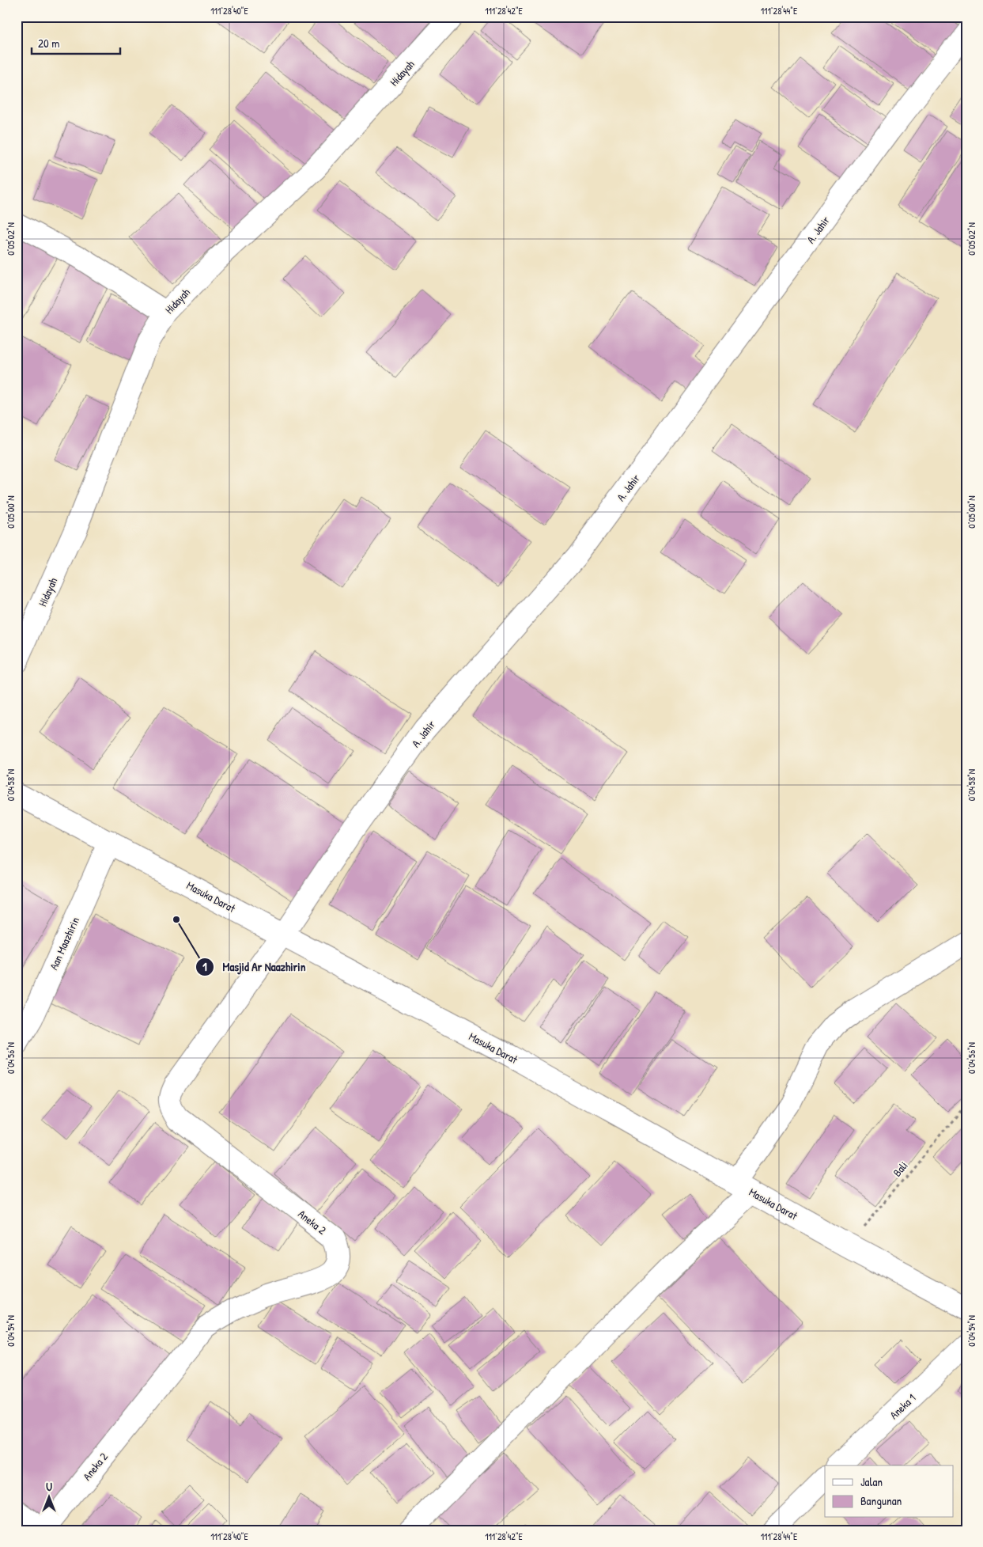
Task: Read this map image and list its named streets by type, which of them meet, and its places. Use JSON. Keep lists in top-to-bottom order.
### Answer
{
  "streets": {
    "street": [
      "Hidayah",
      "A. Jahir",
      "Masuka Darat",
      "Aan Maazhirin",
      "Aneka 2",
      "Aneka 1"
    ],
    "path": ["Bali"]
  },
  "crossings": [
    ["A. Jahir", "Masuka Darat"],
    ["A. Jahir", "Aneka 2"],
    ["Masuka Darat", "Aan Maazhirin"],
    ["Masuka Darat", "Bali"],
    ["Masuka Darat", "Aneka 2"]
  ],
  "places": ["Masjid Ar Naazhirin"],
  "legend": ["Jalan", "Bangunan"],
  "scale_bar": "20 m",
  "north": "top",
  "coordinates": [
    "111°28'40\"E",
    "111°28'42\"E",
    "111°28'44\"E",
    "0°05'02\"N",
    "0°05'00\"N",
    "0°04'58\"N",
    "0°04'56\"N",
    "0°04'54\"N"
  ]
}
